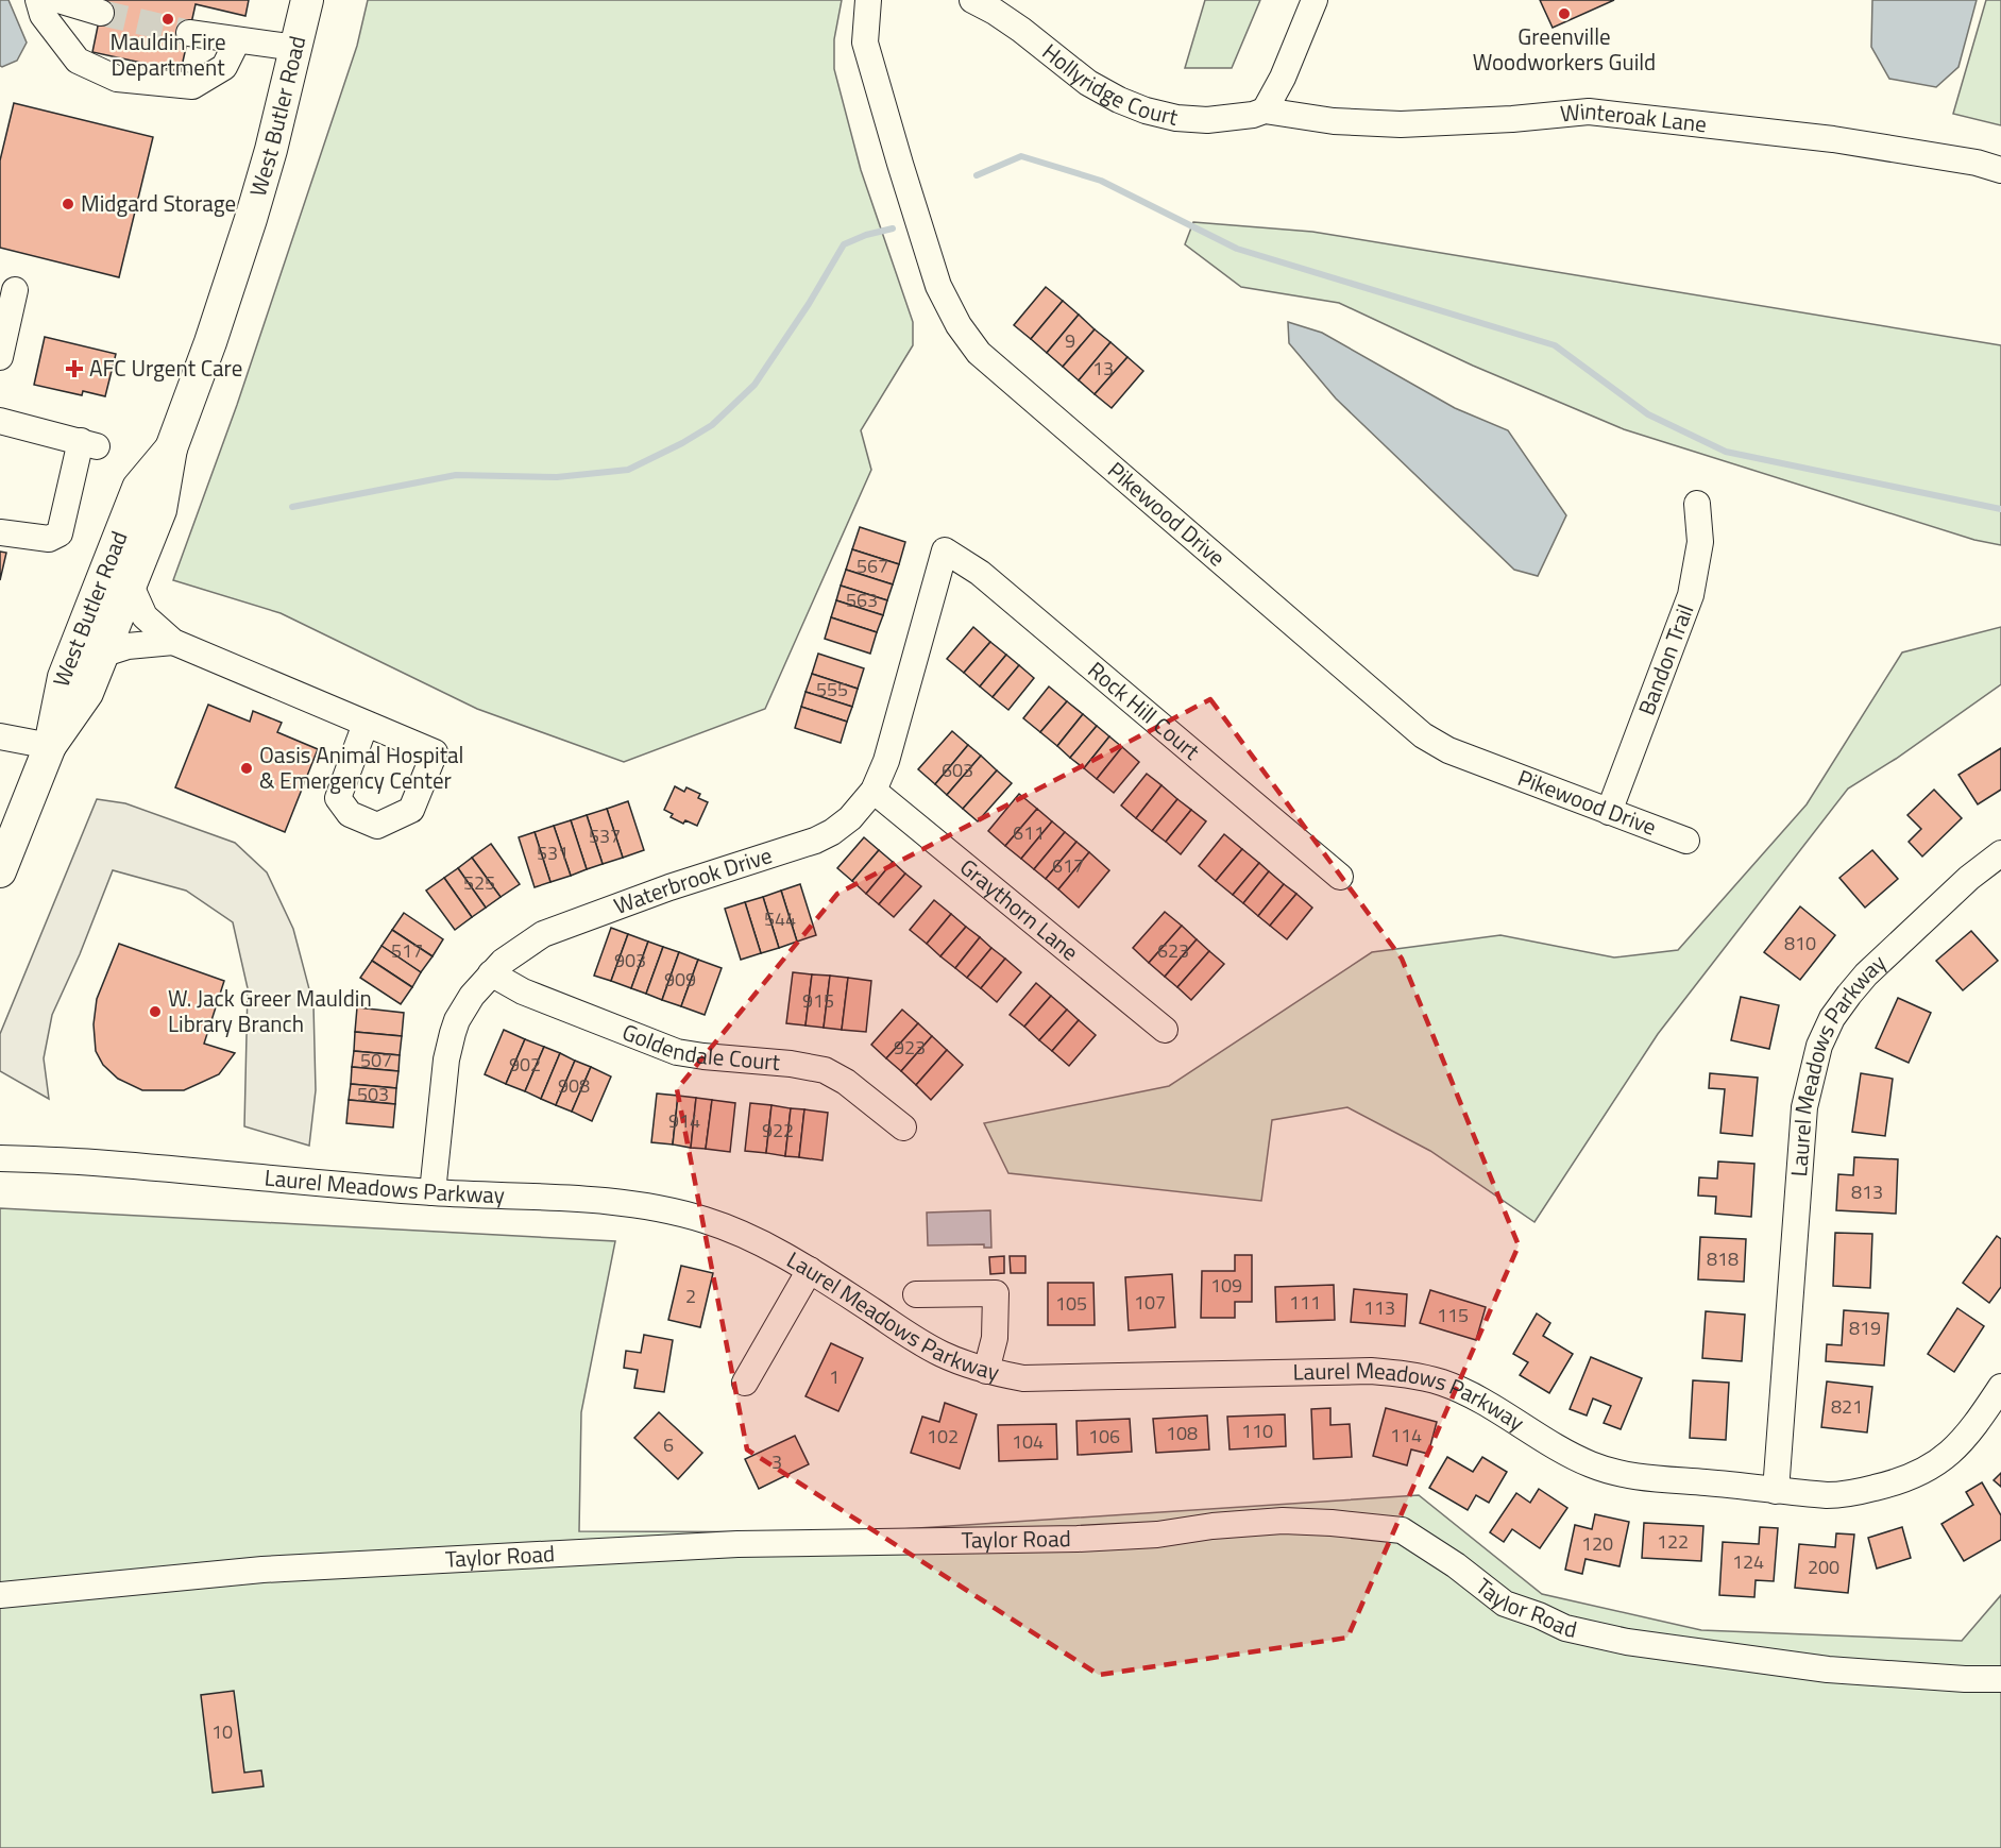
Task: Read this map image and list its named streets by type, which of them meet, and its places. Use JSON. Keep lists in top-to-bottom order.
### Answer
{
  "streets": {
    "main road": ["West Butler Road"],
    "street": [
      "Hollyridge Court",
      "Winteroak Lane",
      "Pikewood Drive",
      "Bandon Trail",
      "Rock Hill Court",
      "Waterbrook Drive",
      "Graythorn Lane",
      "Goldendale Court",
      "Laurel Meadows Parkway",
      "Taylor Road"
    ]
  },
  "crossings": [
    ["Hollyridge Court", "Winteroak Lane"],
    ["Pikewood Drive", "Bandon Trail"],
    ["Rock Hill Court", "Waterbrook Drive"],
    ["Waterbrook Drive", "Graythorn Lane"],
    ["Waterbrook Drive", "Goldendale Court"],
    ["Waterbrook Drive", "Laurel Meadows Parkway"]
  ],
  "places": {
    "other": [
      "Greenville Woodworkers Guild",
      "Mauldin Fire Department",
      "Midgard Storage",
      "Oasis Animal Hospital & Emergency Center",
      "W. Jack Greer Mauldin Library Branch"
    ],
    "health": ["AFC Urgent Care"]
  },
  "house_numbers": [
    "9",
    "13",
    "567",
    "563",
    "555",
    "603",
    "611",
    "537",
    "531",
    "617",
    "525",
    "544",
    "810",
    "517",
    "623",
    "903",
    "909",
    "915",
    "923",
    "507",
    "902",
    "908",
    "503",
    "914",
    "922",
    "813",
    "818",
    "109",
    "2",
    "107",
    "111",
    "105",
    "113",
    "115",
    "819",
    "1",
    "821",
    "110",
    "108",
    "114",
    "102",
    "106",
    "104",
    "6",
    "3",
    "122",
    "120",
    "124",
    "200",
    "10"
  ]
}
